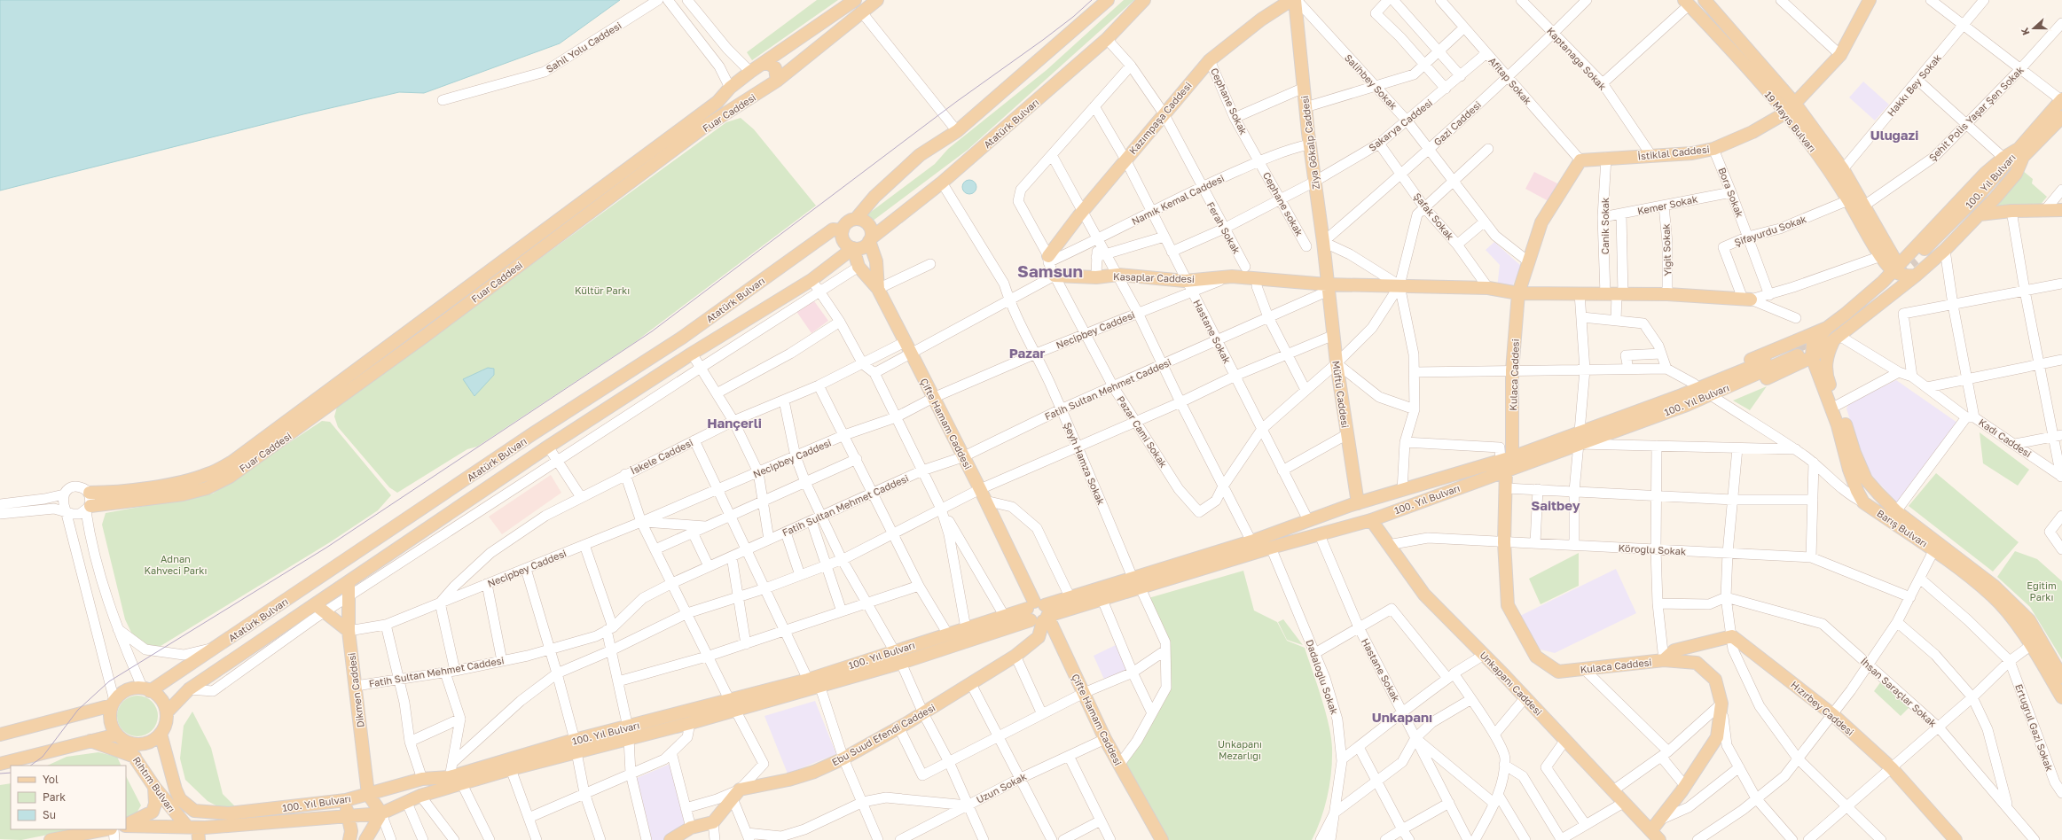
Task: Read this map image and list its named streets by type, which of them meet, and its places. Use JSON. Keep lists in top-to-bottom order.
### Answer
{
  "streets": {
    "main road": [
      "Fuar Caddesi",
      "Kazımpaşa Caddesi",
      "19 Mayıs Bulvarı",
      "Atatürk Bulvarı",
      "Ziya Gökalp Caddesi",
      "İstiklal Caddesi",
      "100. Yıl Bulvarı",
      "Kasaplar Caddesi",
      "Kulaca Caddesi",
      "Müftü Caddesi",
      "Çifte Hamam Caddesi",
      "Barış Bulvarı",
      "Unkapanı Caddesi",
      "Dikmen Caddesi",
      "Hızırbey Caddesi",
      "Ebu Suud Efendi Caddesi",
      "Rıhtım Bulvarı"
    ],
    "street": [
      "Sahil Yolu Caddesi",
      "Kaptanağa Sokak",
      "Afitap Sokak",
      "Salihbey Sokak",
      "Hakkı Bey Sokak",
      "Cephane Sokak",
      "Şehit Polis Yaşar Şen Sokak",
      "Gazi Caddesi",
      "Sakarya Caddesi",
      "Bora Sokak",
      "Namık Kemal Caddesi",
      "Cephane sokak",
      "Kemer Sokak",
      "Şafak Sokak",
      "Canik Sokak",
      "Ferah Sokak",
      "Şifayurdu Sokak",
      "Yiğit Sokak",
      "Necipbey Caddesi",
      "Hastane Sokak",
      "Fatih Sultan Mehmet Caddesi",
      "Pazar Cami Sokak",
      "Kadı Caddesi",
      "İskele Caddesi",
      "Şeyh Hamza Sokak",
      "Köroğlu Sokak",
      "Dadaloğlu Sokak",
      "İhsan Saraçlar Sokak",
      "Ertuğrul Gazi Sokak",
      "Uzun Sokak"
    ]
  },
  "crossings": [
    ["Kaptanağa Sokak", "Gazi Caddesi"],
    ["Kaptanağa Sokak", "İstiklal Caddesi"],
    ["Afitap Sokak", "Gazi Caddesi"],
    ["Afitap Sokak", "Sakarya Caddesi"],
    ["Afitap Sokak", "İstiklal Caddesi"],
    ["Salihbey Sokak", "Gazi Caddesi"],
    ["Salihbey Sokak", "Sakarya Caddesi"],
    ["Salihbey Sokak", "Ziya Gökalp Caddesi"],
    ["Hakkı Bey Sokak", "19 Mayıs Bulvarı"],
    ["Cephane Sokak", "Kazımpaşa Caddesi"],
    ["Cephane Sokak", "Namık Kemal Caddesi"],
    ["Cephane Sokak", "Cephane sokak"],
    ["Şehit Polis Yaşar Şen Sokak", "19 Mayıs Bulvarı"],
    ["Kazımpaşa Caddesi", "Namık Kemal Caddesi"],
    ["Kazımpaşa Caddesi", "Ferah Sokak"],
    ["Kazımpaşa Caddesi", "Hastane Sokak"],
    ["Kazımpaşa Caddesi", "Pazar Cami Sokak"],
    ["19 Mayıs Bulvarı", "İstiklal Caddesi"],
    ["19 Mayıs Bulvarı", "Şifayurdu Sokak"],
    ["Atatürk Bulvarı", "Ferah Sokak"],
    ["Atatürk Bulvarı", "Çifte Hamam Caddesi"],
    ["Atatürk Bulvarı", "Şeyh Hamza Sokak"],
    ["Atatürk Bulvarı", "Dikmen Caddesi"],
    ["Atatürk Bulvarı", "Rıhtım Bulvarı"],
    ["Gazi Caddesi", "Ziya Gökalp Caddesi"],
    ["Gazi Caddesi", "Şafak Sokak"],
    ["Sakarya Caddesi", "Ziya Gökalp Caddesi"],
    ["Sakarya Caddesi", "Cephane sokak"],
    ["Sakarya Caddesi", "Şafak Sokak"],
    ["Sakarya Caddesi", "Ferah Sokak"],
    ["Sakarya Caddesi", "Hastane Sokak"],
    ["Ziya Gökalp Caddesi", "Namık Kemal Caddesi"],
    ["Ziya Gökalp Caddesi", "Kasaplar Caddesi"],
    ["Ziya Gökalp Caddesi", "Fatih Sultan Mehmet Caddesi"],
    ["Ziya Gökalp Caddesi", "Müftü Caddesi"],
    ["İstiklal Caddesi", "Bora Sokak"],
    ["İstiklal Caddesi", "Canik Sokak"],
    ["100. Yıl Bulvarı", "Hastane Sokak"],
    ["100. Yıl Bulvarı", "Kulaca Caddesi"],
    ["100. Yıl Bulvarı", "Müftü Caddesi"],
    ["100. Yıl Bulvarı", "Çifte Hamam Caddesi"],
    ["100. Yıl Bulvarı", "Şeyh Hamza Sokak"],
    ["100. Yıl Bulvarı", "Dadaloğlu Sokak"],
    ["100. Yıl Bulvarı", "Unkapanı Caddesi"],
    ["100. Yıl Bulvarı", "Dikmen Caddesi"],
    ["100. Yıl Bulvarı", "Ebu Suud Efendi Caddesi"],
    ["100. Yıl Bulvarı", "Rıhtım Bulvarı"],
    ["Bora Sokak", "Kemer Sokak"],
    ["Bora Sokak", "Şifayurdu Sokak"],
    ["Namık Kemal Caddesi", "Cephane sokak"],
    ["Namık Kemal Caddesi", "Ferah Sokak"],
    ["Namık Kemal Caddesi", "Hastane Sokak"],
    ["Namık Kemal Caddesi", "Pazar Cami Sokak"],
    ["Kemer Sokak", "Canik Sokak"],
    ["Kemer Sokak", "Yiğit Sokak"],
    ["Şafak Sokak", "Kasaplar Caddesi"],
    ["Canik Sokak", "Kasaplar Caddesi"],
    ["Ferah Sokak", "Pazar Cami Sokak"],
    ["Şifayurdu Sokak", "Kasaplar Caddesi"],
    ["Yiğit Sokak", "Kasaplar Caddesi"],
    ["Kasaplar Caddesi", "Necipbey Caddesi"],
    ["Kasaplar Caddesi", "Hastane Sokak"],
    ["Kasaplar Caddesi", "Kulaca Caddesi"],
    ["Kasaplar Caddesi", "Fatih Sultan Mehmet Caddesi"],
    ["Kasaplar Caddesi", "Müftü Caddesi"],
    ["Kasaplar Caddesi", "Pazar Cami Sokak"],
    ["Necipbey Caddesi", "Hastane Sokak"],
    ["Necipbey Caddesi", "Çifte Hamam Caddesi"],
    ["Necipbey Caddesi", "Pazar Cami Sokak"],
    ["Necipbey Caddesi", "İskele Caddesi"],
    ["Necipbey Caddesi", "Şeyh Hamza Sokak"],
    ["Necipbey Caddesi", "Dikmen Caddesi"],
    ["Hastane Sokak", "Fatih Sultan Mehmet Caddesi"],
    ["Hastane Sokak", "Pazar Cami Sokak"],
    ["Kulaca Caddesi", "Köroğlu Sokak"],
    ["Kulaca Caddesi", "Unkapanı Caddesi"],
    ["Fatih Sultan Mehmet Caddesi", "Müftü Caddesi"],
    ["Fatih Sultan Mehmet Caddesi", "Çifte Hamam Caddesi"],
    ["Fatih Sultan Mehmet Caddesi", "Pazar Cami Sokak"],
    ["Fatih Sultan Mehmet Caddesi", "Şeyh Hamza Sokak"],
    ["Fatih Sultan Mehmet Caddesi", "Dikmen Caddesi"],
    ["Çifte Hamam Caddesi", "İskele Caddesi"],
    ["Çifte Hamam Caddesi", "Ebu Suud Efendi Caddesi"],
    ["Çifte Hamam Caddesi", "Uzun Sokak"],
    ["Kadı Caddesi", "Barış Bulvarı"],
    ["Köroğlu Sokak", "Unkapanı Caddesi"]
  ],
  "districts": [
    "Ulugazi",
    "Samsun",
    "Pazar",
    "Hançerli",
    "Saitbey",
    "Unkapanı"
  ],
  "parks": [
    "Kültür Parkı",
    "Adnan Kahveci Parkı",
    "Eğitim Parkı",
    "Unkapanı Mezarlığı"
  ],
  "legend": ["Yol", "Park", "Su"],
  "north": "left"
}
